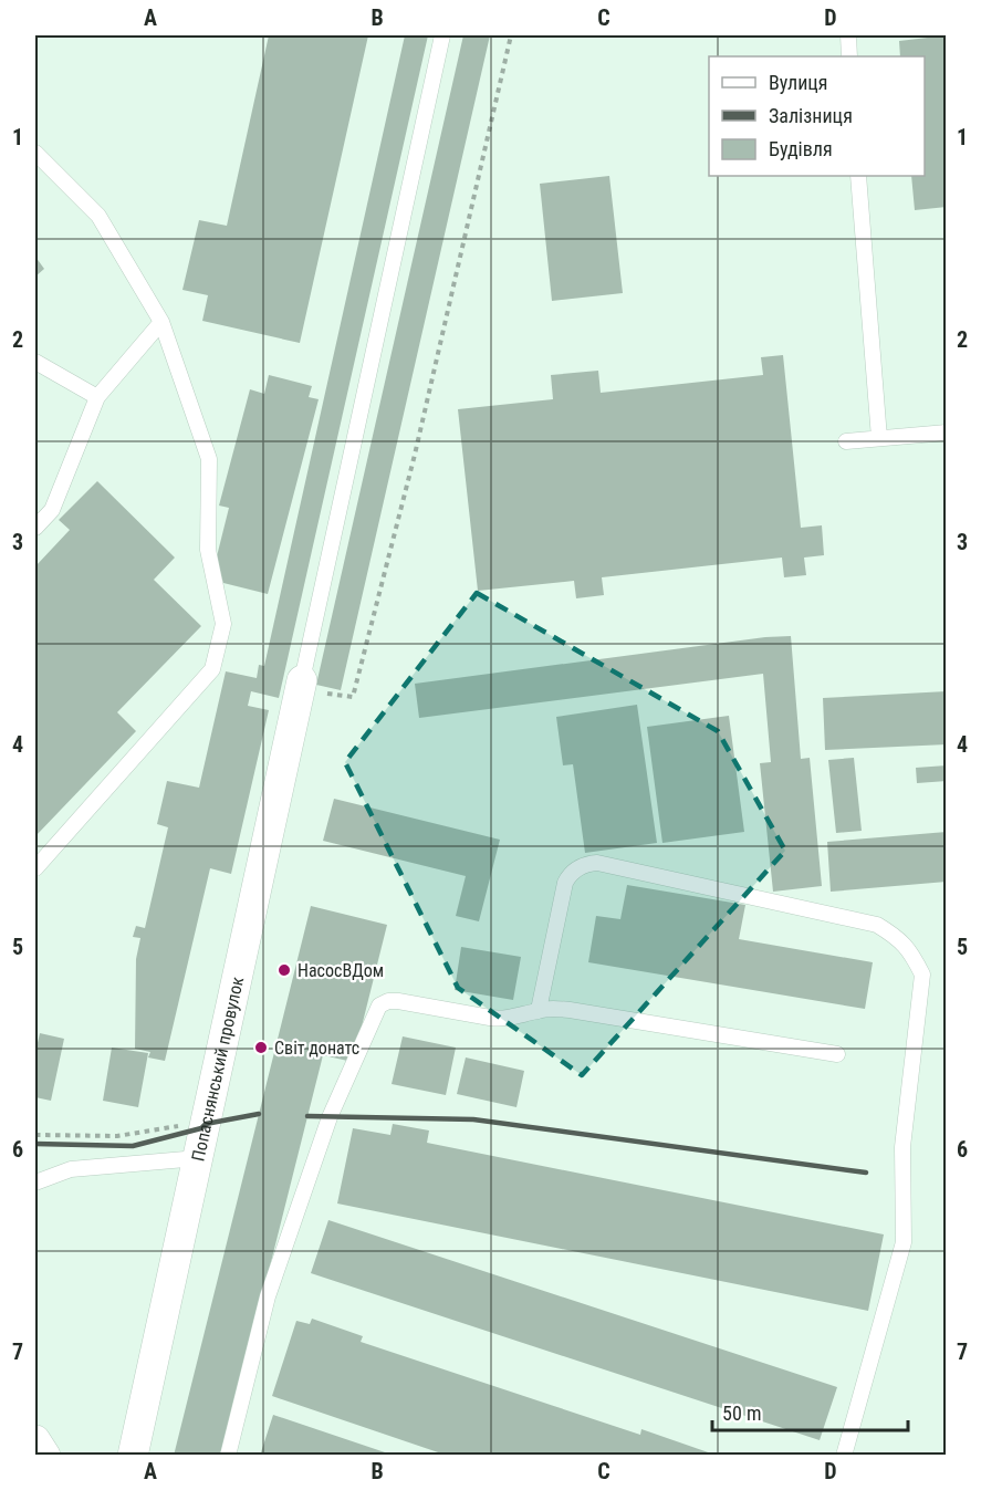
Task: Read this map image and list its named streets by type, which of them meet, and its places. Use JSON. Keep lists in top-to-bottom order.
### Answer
{
  "streets": {
    "street": ["Попаснянський провулок"]
  },
  "places": ["НасосВДом", "Світ донатс"],
  "legend": ["Вулиця", "Залізниця", "Будівля"],
  "scale_bar": "50 m",
  "grid": {
    "columns": [
      "A",
      "B",
      "C",
      "D"
    ],
    "rows": [
      "1",
      "2",
      "3",
      "4",
      "5",
      "6",
      "7"
    ]
  }
}
